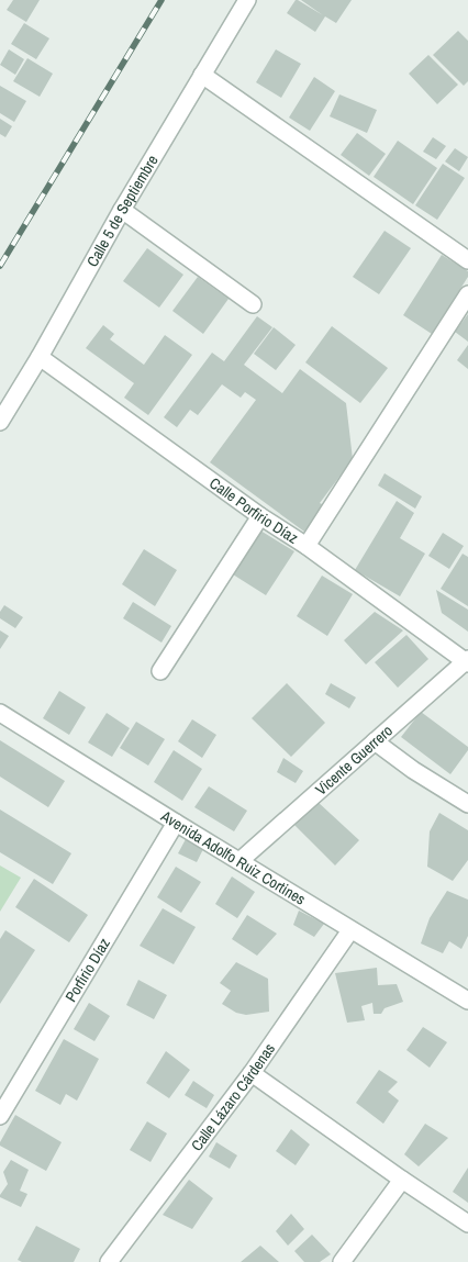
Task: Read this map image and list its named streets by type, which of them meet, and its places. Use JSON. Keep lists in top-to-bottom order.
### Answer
{
  "streets": {
    "street": [
      "Calle 5 de Septiembre",
      "Calle Porfirio Díaz",
      "Vicente Guerrero",
      "Avenida Adolfo Ruiz Cortines",
      "Porfirio Díaz",
      "Calle Lázaro Cárdenas"
    ]
  },
  "crossings": [
    ["Calle 5 de Septiembre", "Calle Porfirio Díaz"],
    ["Calle Porfirio Díaz", "Vicente Guerrero"],
    ["Vicente Guerrero", "Avenida Adolfo Ruiz Cortines"],
    ["Avenida Adolfo Ruiz Cortines", "Porfirio Díaz"],
    ["Avenida Adolfo Ruiz Cortines", "Calle Lázaro Cárdenas"]
  ]
}
